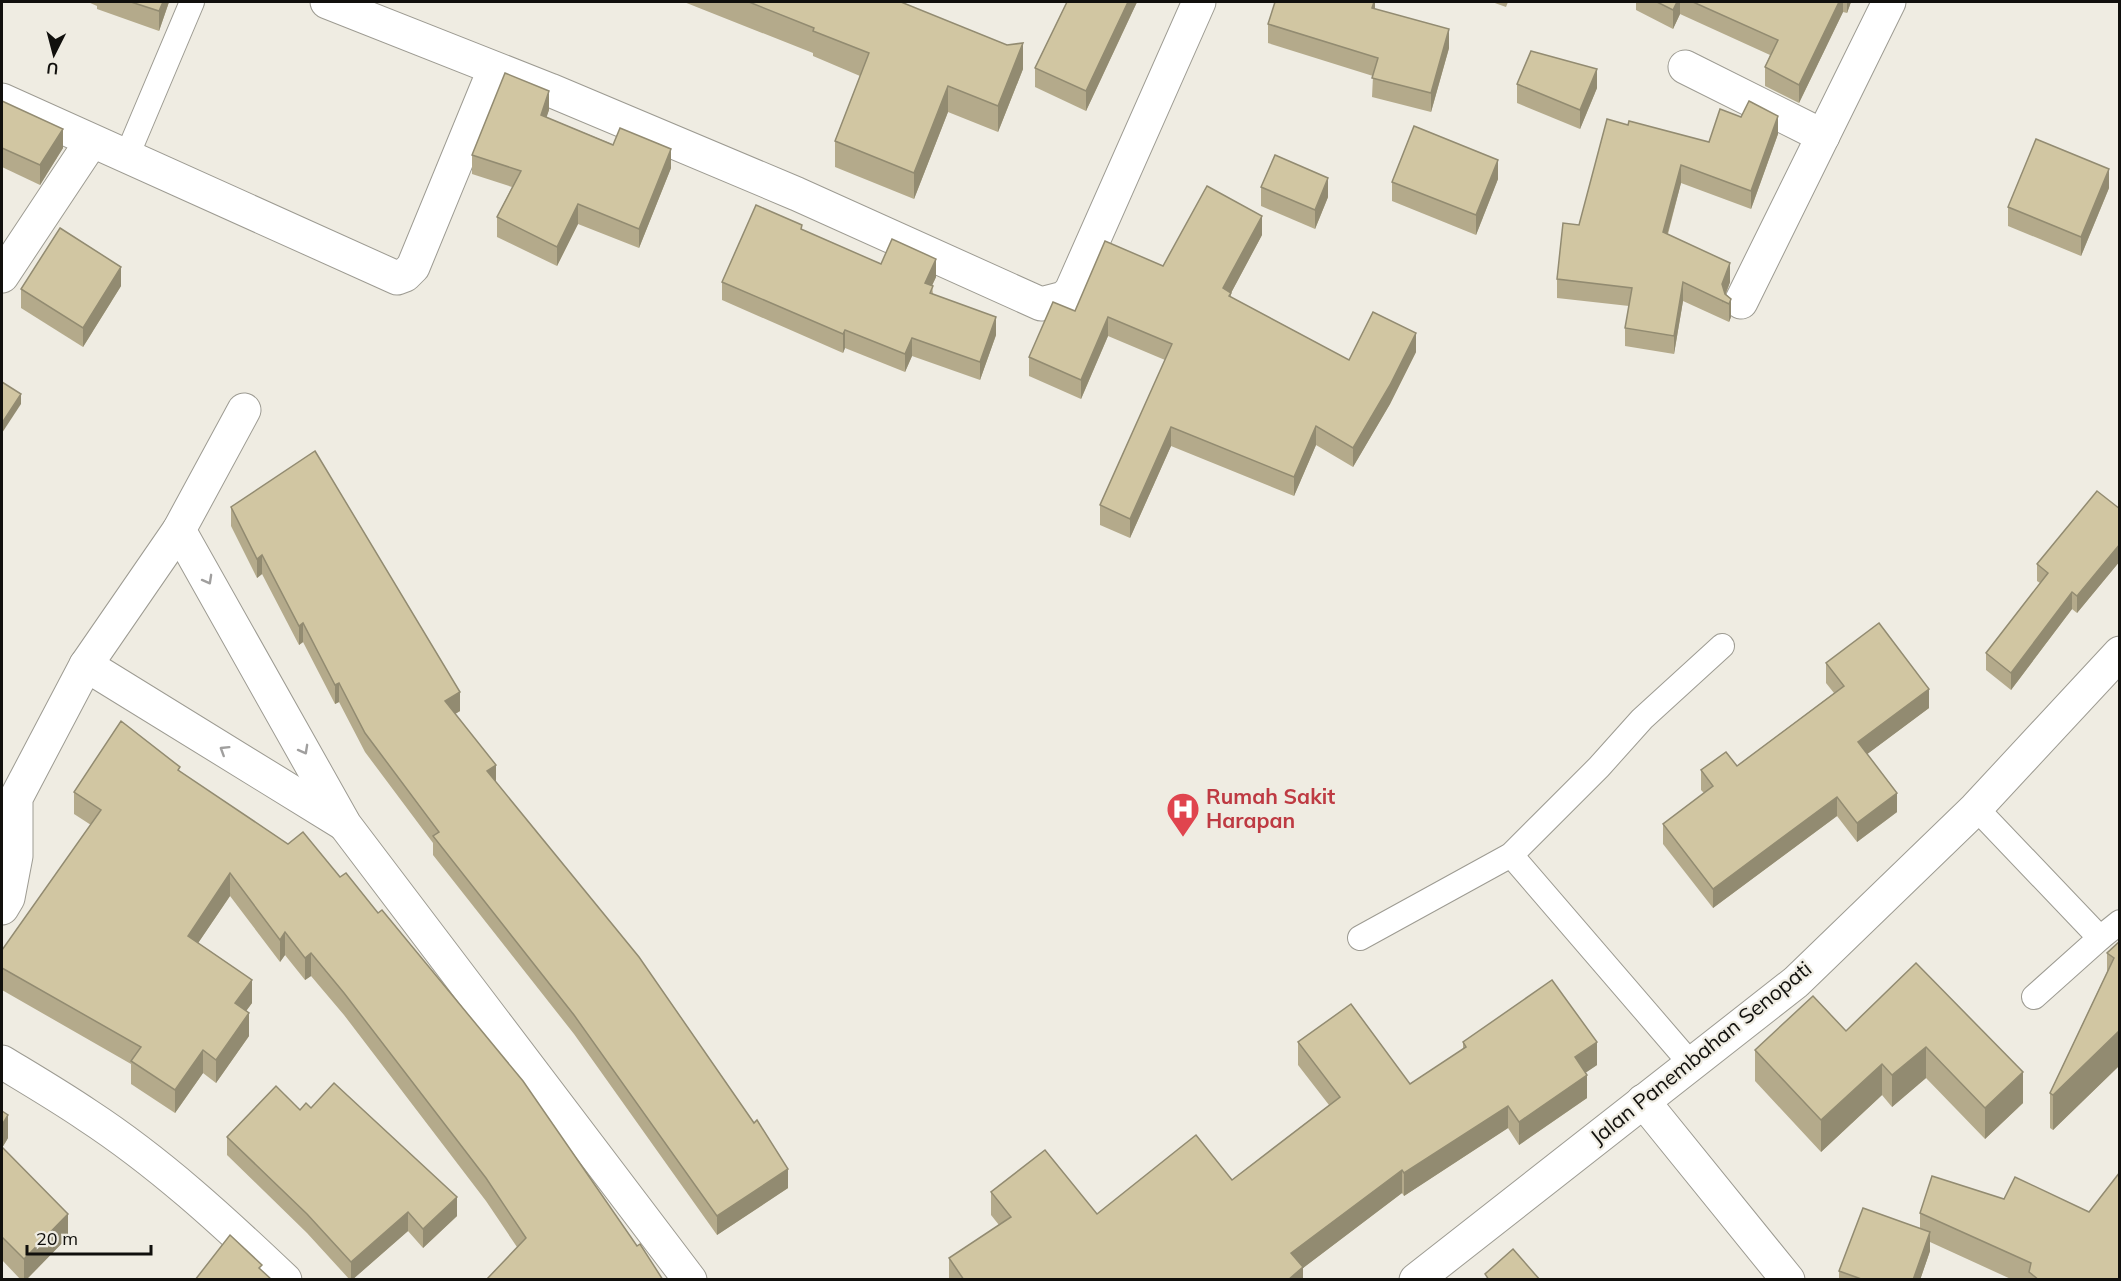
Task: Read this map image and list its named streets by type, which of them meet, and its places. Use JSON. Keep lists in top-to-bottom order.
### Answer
{
  "streets": {
    "street": ["Jalan Panembahan Senopati"]
  },
  "places": {
    "hospital": ["Rumah Sakit Harapan"]
  },
  "scale_bar": "20 m",
  "north": "bottom"
}
